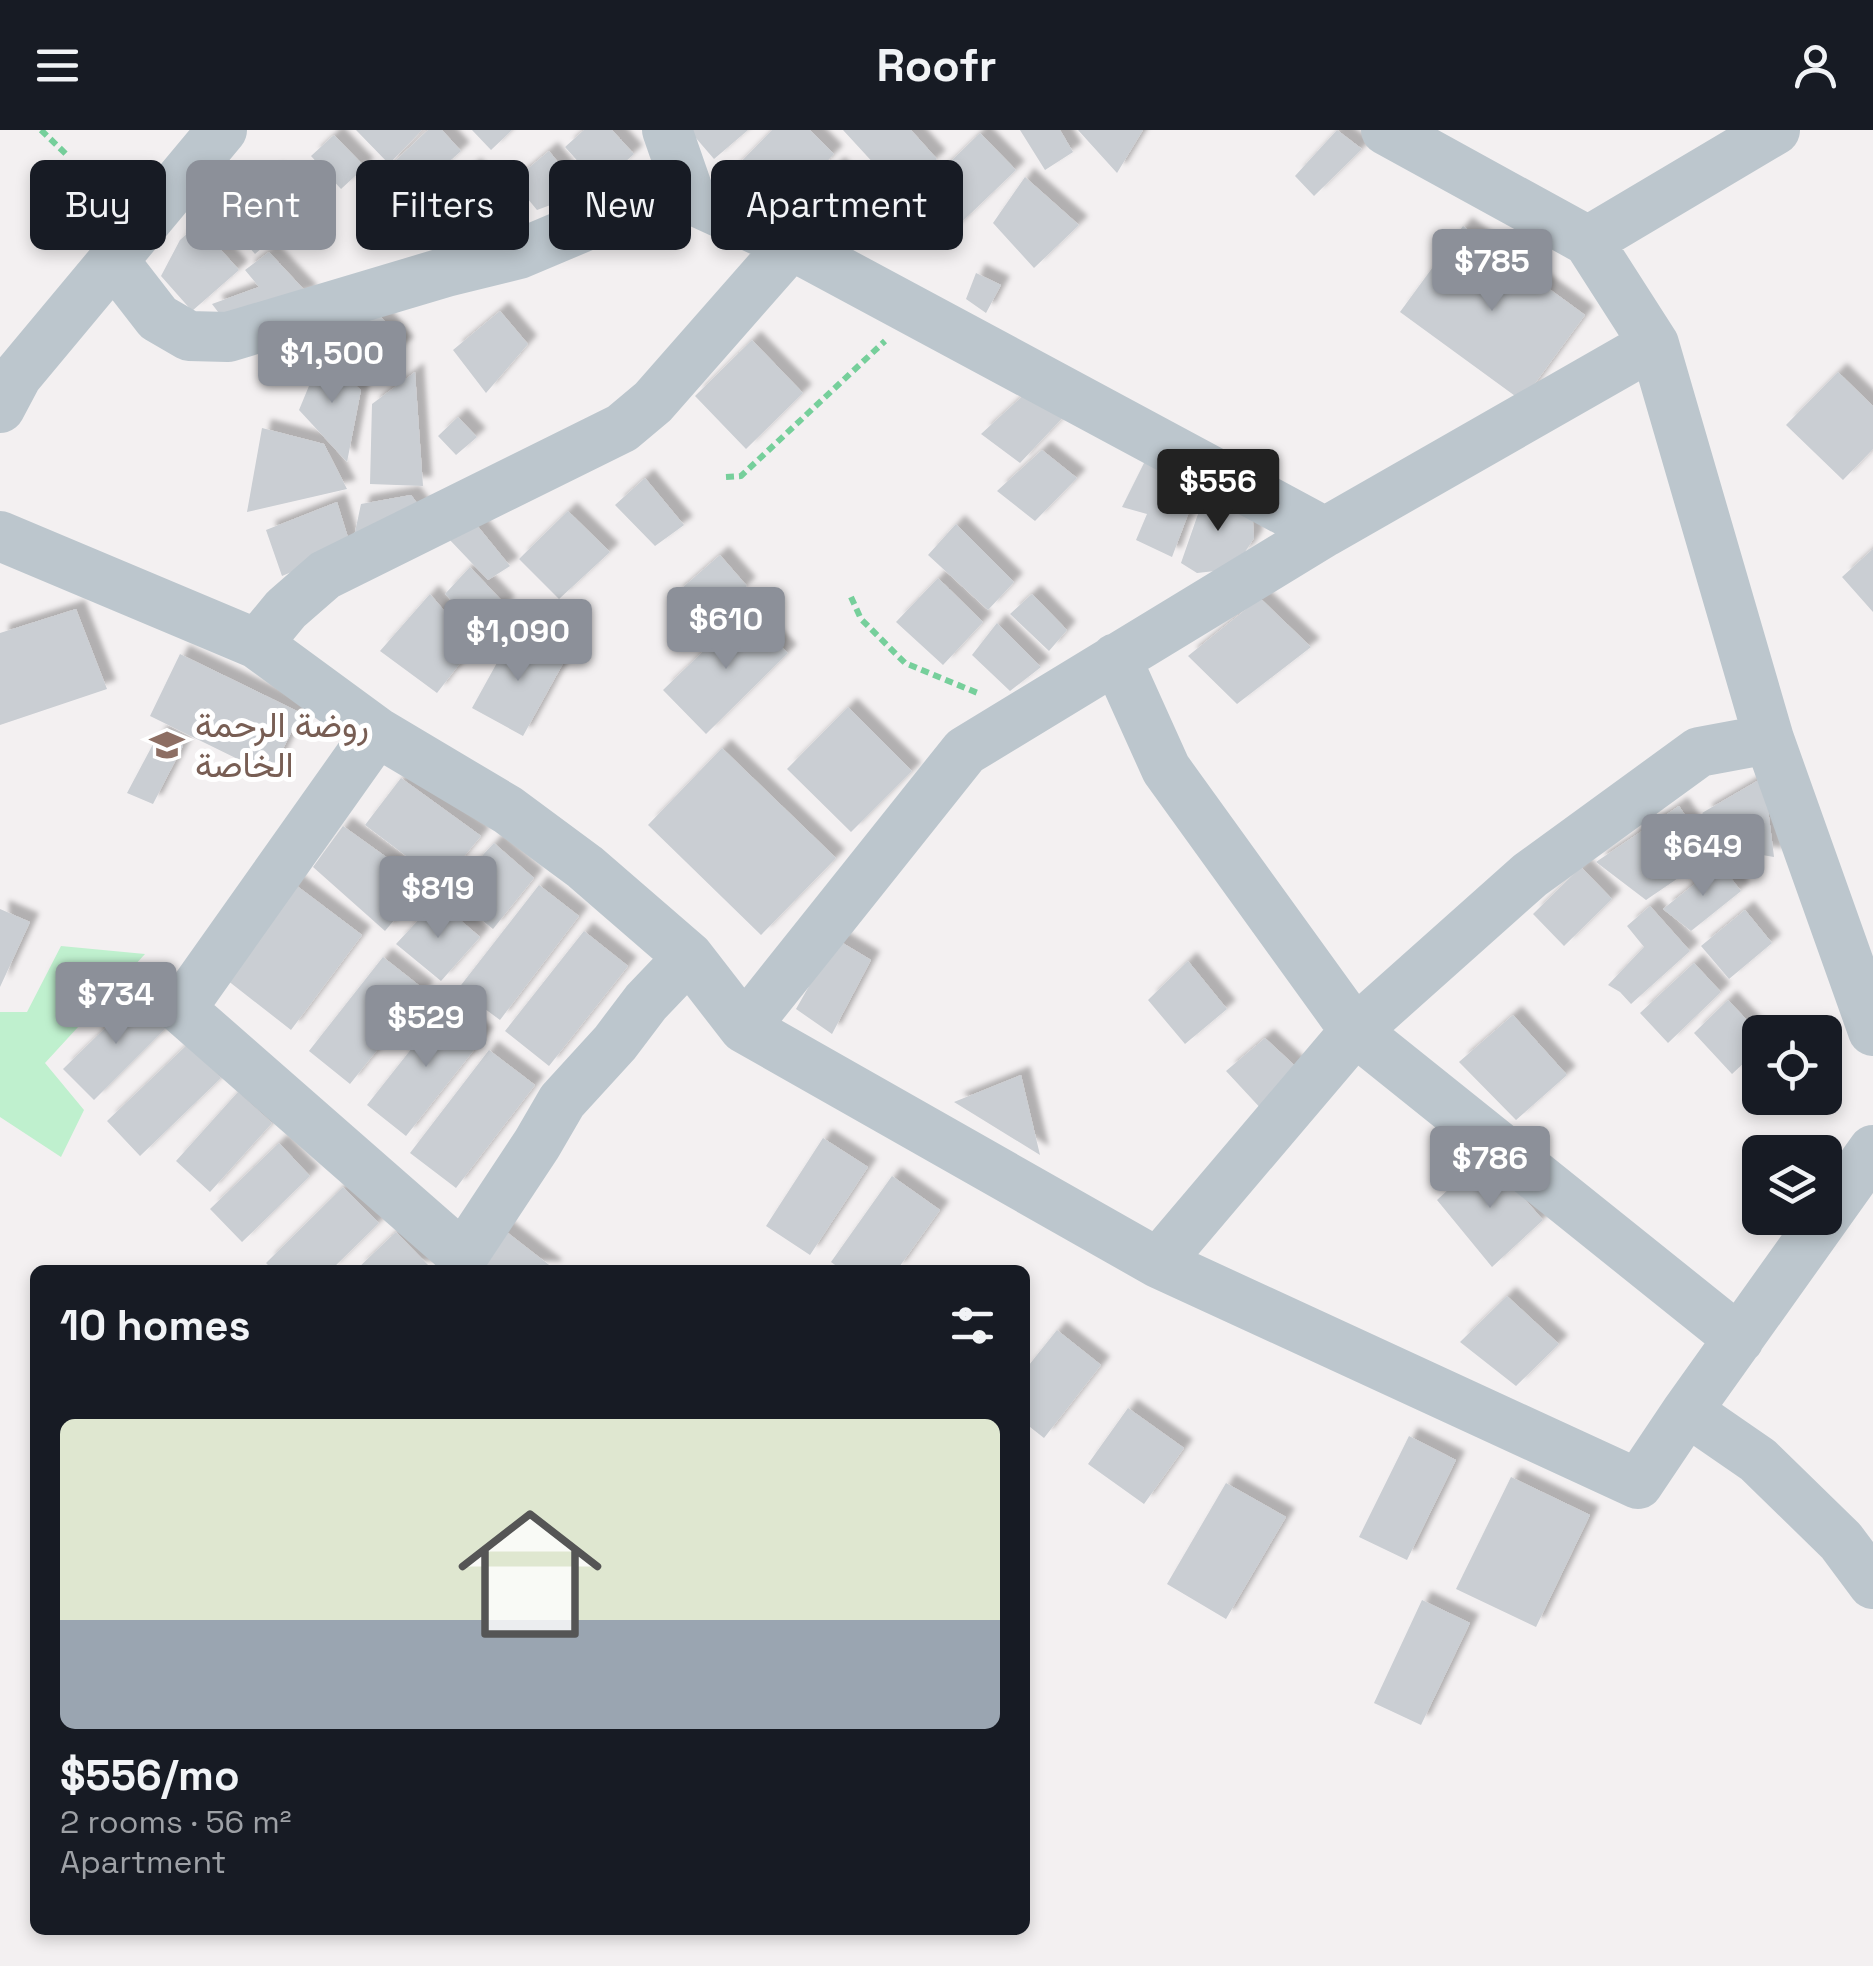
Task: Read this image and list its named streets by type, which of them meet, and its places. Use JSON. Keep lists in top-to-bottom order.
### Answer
{
  "places": {
    "school or university": ["روضة الرحمة الخاصة"]
  },
  "page": {
    "header": "Roofr",
    "chip": [
      "Buy",
      "Rent",
      "Filters",
      "New",
      "Apartment"
    ],
    "price": [
      "$785",
      "$1,500",
      "$556",
      "$610",
      "$1,090",
      "$649",
      "$819",
      "$734",
      "$529",
      "$786"
    ],
    "heading": "10 homes",
    "list": [
      {
        "name": "$556/mo",
        "note": "2 rooms · 56 m² · Apartment"
      }
    ]
  }
}
